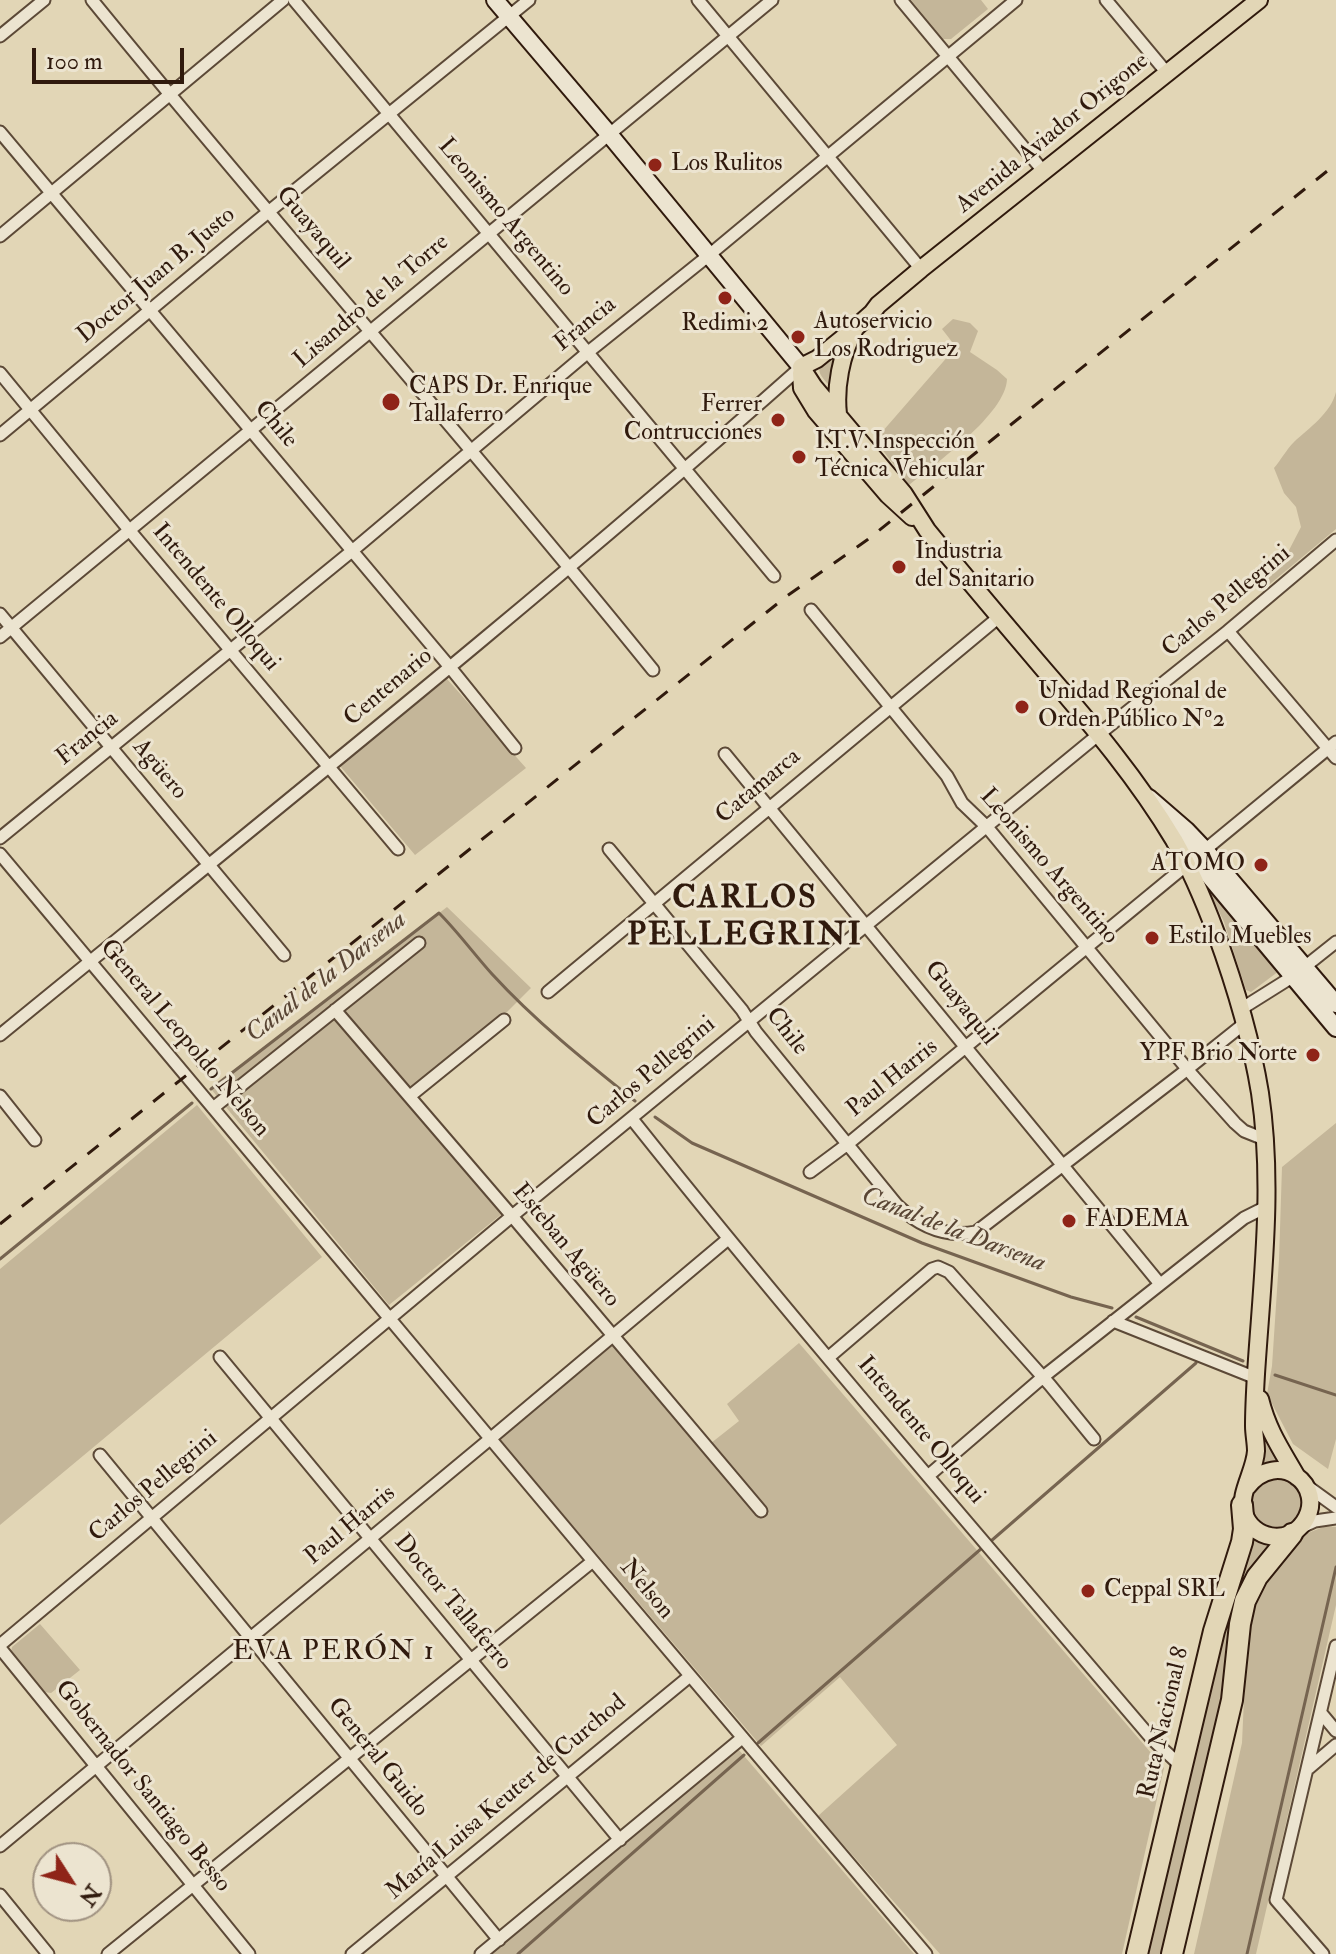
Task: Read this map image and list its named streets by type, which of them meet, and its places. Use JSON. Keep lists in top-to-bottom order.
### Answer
{
  "streets": {
    "highway": ["Ruta Nacional 8"],
    "main road": ["Avenida Aviador Origone"],
    "street": [
      "Leonismo Argentino",
      "Guayaquil",
      "Doctor Juan B. Justo",
      "Lisandro de la Torre",
      "Francia",
      "Chile",
      "Intendente Olloqui",
      "Carlos Pellegrini",
      "Centenario",
      "Agüero",
      "Catamarca",
      "General Leopoldo Nelson",
      "Paul Harris",
      "Esteban Agüero",
      "Nelson",
      "Doctor Tallaferro",
      "General Guido",
      "Gobernador Santiago Besso",
      "María Luisa Keuter de Curchod"
    ]
  },
  "crossings": [
    ["Avenida Aviador Origone", "Centenario"],
    ["Leonismo Argentino", "Doctor Juan B. Justo"],
    ["Leonismo Argentino", "Lisandro de la Torre"],
    ["Leonismo Argentino", "Francia"],
    ["Leonismo Argentino", "Carlos Pellegrini"],
    ["Leonismo Argentino", "Centenario"],
    ["Leonismo Argentino", "Catamarca"],
    ["Leonismo Argentino", "Paul Harris"],
    ["Guayaquil", "Doctor Juan B. Justo"],
    ["Guayaquil", "Lisandro de la Torre"],
    ["Guayaquil", "Francia"],
    ["Guayaquil", "Chile"],
    ["Guayaquil", "Carlos Pellegrini"],
    ["Guayaquil", "Centenario"],
    ["Guayaquil", "Catamarca"],
    ["Guayaquil", "Paul Harris"],
    ["Doctor Juan B. Justo", "Chile"],
    ["Doctor Juan B. Justo", "Intendente Olloqui"],
    ["Lisandro de la Torre", "Chile"],
    ["Lisandro de la Torre", "Intendente Olloqui"],
    ["Lisandro de la Torre", "Agüero"],
    ["Francia", "Chile"],
    ["Francia", "Intendente Olloqui"],
    ["Francia", "Agüero"],
    ["Chile", "Carlos Pellegrini"],
    ["Chile", "Centenario"],
    ["Chile", "Catamarca"],
    ["Chile", "Paul Harris"],
    ["Intendente Olloqui", "Carlos Pellegrini"],
    ["Intendente Olloqui", "Centenario"],
    ["Intendente Olloqui", "Paul Harris"],
    ["Intendente Olloqui", "Ruta Nacional 8"],
    ["Carlos Pellegrini", "Esteban Agüero"],
    ["Carlos Pellegrini", "Nelson"],
    ["Carlos Pellegrini", "Doctor Tallaferro"],
    ["Carlos Pellegrini", "General Guido"],
    ["Carlos Pellegrini", "Gobernador Santiago Besso"],
    ["Centenario", "Agüero"],
    ["Centenario", "General Leopoldo Nelson"],
    ["General Leopoldo Nelson", "Nelson"],
    ["Paul Harris", "Esteban Agüero"],
    ["Paul Harris", "Nelson"],
    ["Paul Harris", "Doctor Tallaferro"],
    ["Paul Harris", "General Guido"],
    ["Paul Harris", "Gobernador Santiago Besso"],
    ["Nelson", "María Luisa Keuter de Curchod"],
    ["Doctor Tallaferro", "María Luisa Keuter de Curchod"],
    ["General Guido", "María Luisa Keuter de Curchod"]
  ],
  "districts": ["CARLOS PELLEGRINI", "EVA PERÓN 1"],
  "water": ["Canal de la Darsena"],
  "places": [
    "Los Rulitos",
    "Redimi 2",
    "Autoservicio Los Rodriguez",
    "CAPS Dr. Enrique Tallaferro",
    "Ferrer Contrucciones",
    "I.T.V. Inspección Técnica Vehicular",
    "Industria del Sanitario",
    "Unidad Regional de Orden Público Nº2",
    "ATOMO",
    "Estilo Muebles",
    "YPF Brio Norte",
    "FADEMA",
    "Ceppal SRL"
  ],
  "scale_bar": "100 m",
  "north": "bottom right"
}
